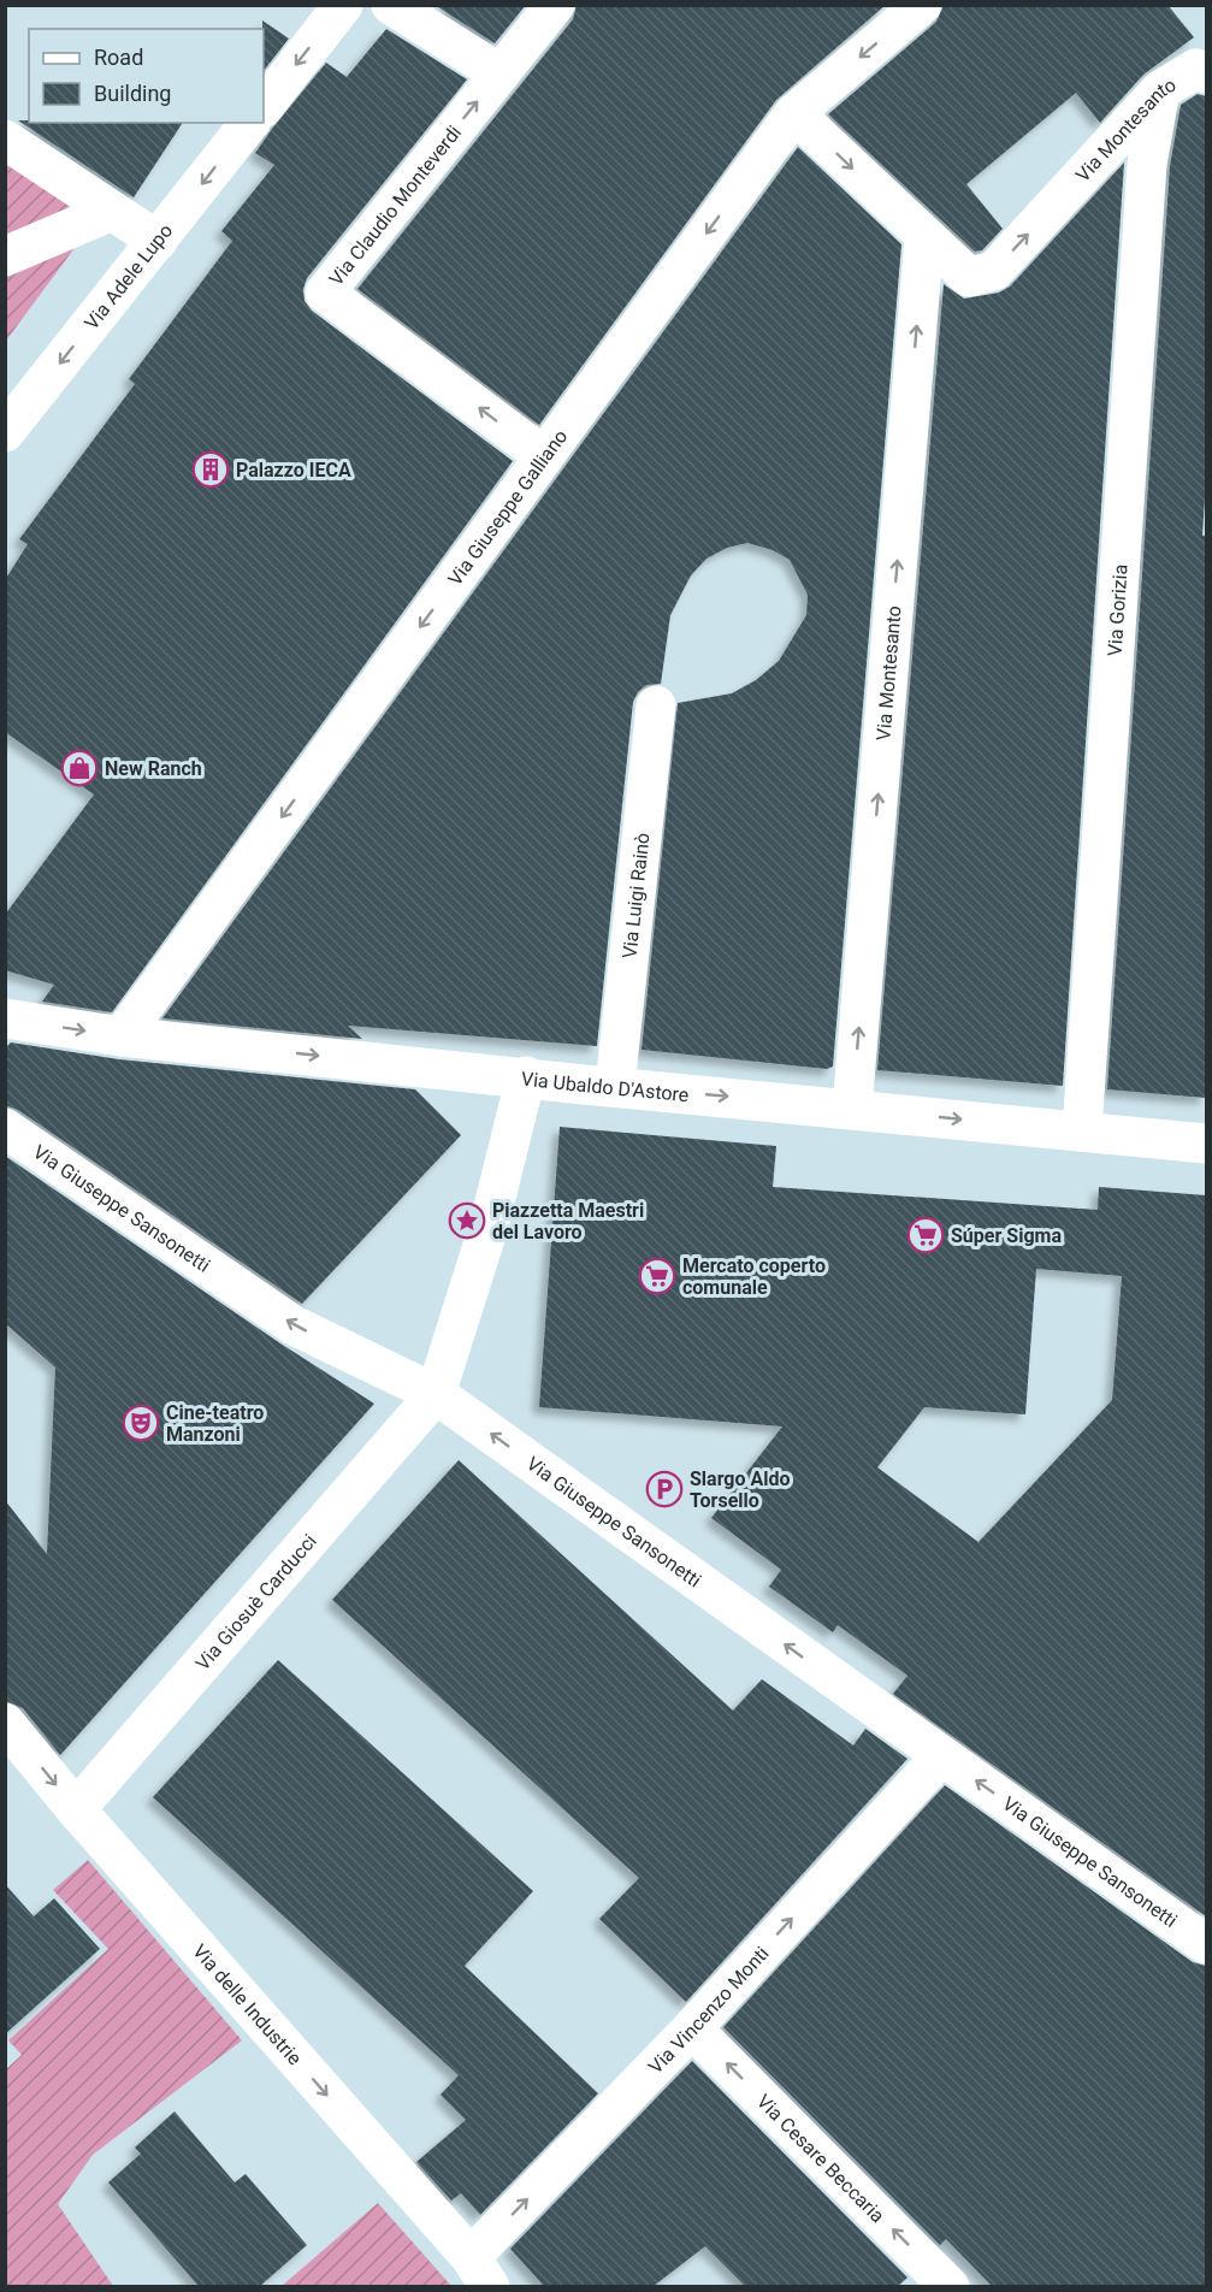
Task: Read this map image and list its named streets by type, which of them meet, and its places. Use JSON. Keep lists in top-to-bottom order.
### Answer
{
  "streets": {
    "street": [
      "Via Montesanto",
      "Via Claudio Monteverdi",
      "Via Adele Lupo",
      "Via Giuseppe Galliano",
      "Via Gorizia",
      "Via Luigi Rainò",
      "Via Ubaldo D'Astore",
      "Via Giuseppe Sansonetti",
      "Via Giosuè Carducci",
      "Via delle Industrie",
      "Via Vincenzo Monti",
      "Via Cesare Beccaria"
    ]
  },
  "crossings": [
    ["Via Montesanto", "Via Giuseppe Galliano"],
    ["Via Montesanto", "Via Gorizia"],
    ["Via Montesanto", "Via Ubaldo D'Astore"],
    ["Via Claudio Monteverdi", "Via Giuseppe Galliano"],
    ["Via Giuseppe Galliano", "Via Ubaldo D'Astore"],
    ["Via Gorizia", "Via Ubaldo D'Astore"],
    ["Via Luigi Rainò", "Via Ubaldo D'Astore"],
    ["Via Giuseppe Sansonetti", "Via Giosuè Carducci"],
    ["Via Giuseppe Sansonetti", "Via Vincenzo Monti"],
    ["Via Giosuè Carducci", "Via delle Industrie"],
    ["Via delle Industrie", "Via Vincenzo Monti"],
    ["Via Vincenzo Monti", "Via Cesare Beccaria"]
  ],
  "one_way": [
    "Via Adele Lupo",
    "Via Giuseppe Galliano",
    "Via Ubaldo D'Astore",
    "Via Giuseppe Sansonetti",
    "Via delle Industrie",
    "Via Vincenzo Monti",
    "Via Cesare Beccaria"
  ],
  "places": {
    "building": ["Palazzo IECA"],
    "shop": ["New Ranch"],
    "place": ["Piazzetta Maestri del Lavoro"],
    "supermarket": ["Súper Sigma", "Mercato coperto comunale"],
    "theatre": ["Cine-teatro Manzoni"],
    "parking": ["Slargo Aldo Torsello"]
  },
  "legend": ["Road", "Building"]
}
